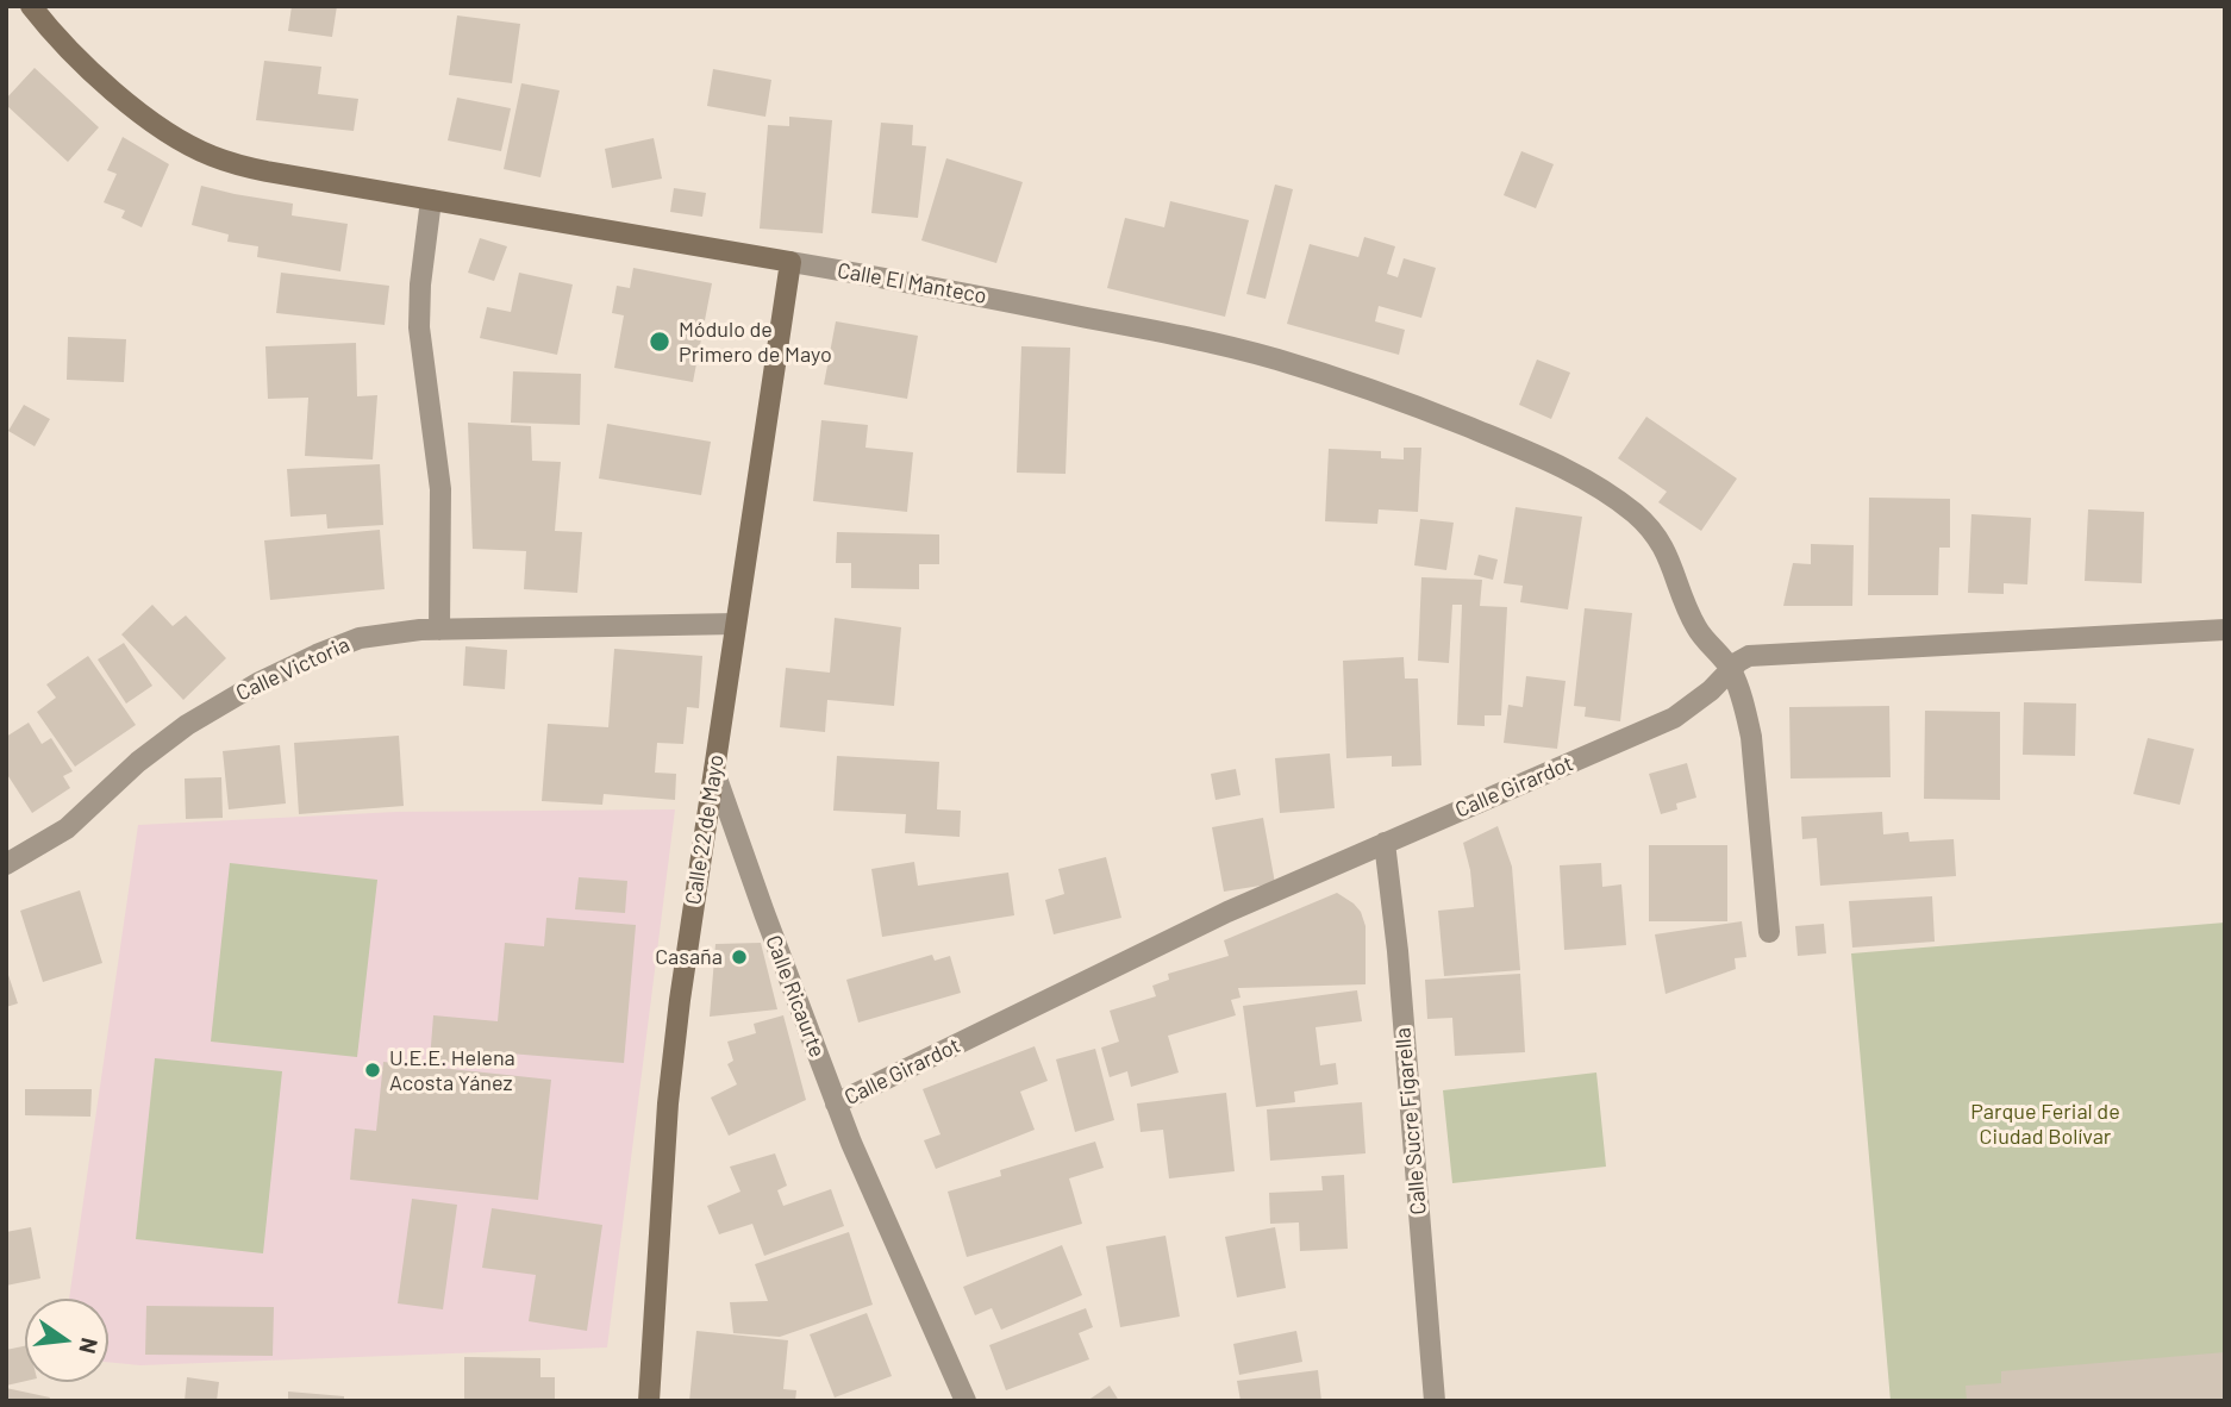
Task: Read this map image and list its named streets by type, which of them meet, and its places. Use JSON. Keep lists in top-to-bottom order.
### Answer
{
  "streets": {
    "street": [
      "Calle El Manteco",
      "Calle Victoria",
      "Calle Girardot",
      "Calle 22 de Mayo",
      "Calle Ricaurte",
      "Calle Sucre Figarella"
    ]
  },
  "crossings": [
    ["Calle El Manteco", "Calle Girardot"],
    ["Calle El Manteco", "Calle 22 de Mayo"],
    ["Calle Victoria", "Calle 22 de Mayo"],
    ["Calle Girardot", "Calle Ricaurte"],
    ["Calle Girardot", "Calle Sucre Figarella"],
    ["Calle 22 de Mayo", "Calle Ricaurte"]
  ],
  "parks": ["Parque Ferial de Ciudad Bolívar"],
  "places": ["Módulo de Primero de Mayo", "Casaña", "U.E.E. Helena Acosta Yánez"],
  "north": "right"
}
